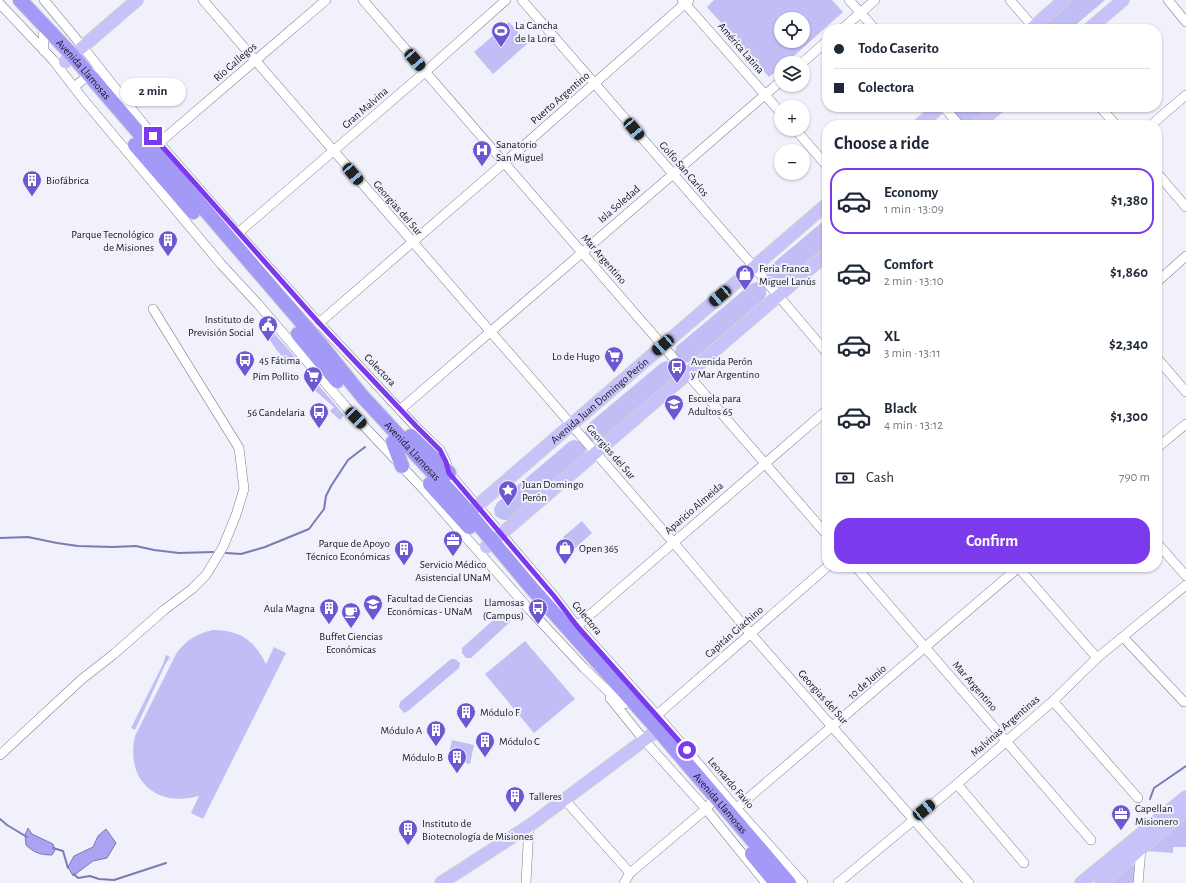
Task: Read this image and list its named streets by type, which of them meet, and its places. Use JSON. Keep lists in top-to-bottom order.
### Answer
{
  "streets": {
    "highway": ["Avenida Llamosas"],
    "main road": ["Avenida Juan Domingo Perón"],
    "street": [
      "América Latina",
      "Río Gallegos",
      "Puerto Argentino",
      "Gran Malvina",
      "Golfo San Carlos",
      "Isla Soledad",
      "Georgias del Sur",
      "Mar Argentino",
      "Colectora",
      "Aparicio Almeida",
      "Capitán Giachino",
      "10 de Junio",
      "Malvinas Argentinas",
      "Leonardo Favio"
    ]
  },
  "crossings": [
    ["América Latina", "Puerto Argentino"],
    ["América Latina", "Isla Soledad"],
    ["Río Gallegos", "Georgias del Sur"],
    ["Río Gallegos", "Colectora"],
    ["Avenida Llamosas", "Colectora"],
    ["Avenida Llamosas", "Avenida Juan Domingo Perón"],
    ["Avenida Llamosas", "10 de Junio"],
    ["Avenida Llamosas", "Leonardo Favio"],
    ["Puerto Argentino", "Golfo San Carlos"],
    ["Puerto Argentino", "Georgias del Sur"],
    ["Puerto Argentino", "Mar Argentino"],
    ["Puerto Argentino", "Colectora"],
    ["Gran Malvina", "Georgias del Sur"],
    ["Gran Malvina", "Mar Argentino"],
    ["Gran Malvina", "Colectora"],
    ["Golfo San Carlos", "Isla Soledad"],
    ["Golfo San Carlos", "Avenida Juan Domingo Perón"],
    ["Isla Soledad", "Georgias del Sur"],
    ["Isla Soledad", "Mar Argentino"],
    ["Isla Soledad", "Colectora"],
    ["Georgias del Sur", "Avenida Juan Domingo Perón"],
    ["Georgias del Sur", "Aparicio Almeida"],
    ["Georgias del Sur", "Capitán Giachino"],
    ["Georgias del Sur", "10 de Junio"],
    ["Georgias del Sur", "Malvinas Argentinas"],
    ["Mar Argentino", "Avenida Juan Domingo Perón"],
    ["Mar Argentino", "Aparicio Almeida"],
    ["Mar Argentino", "10 de Junio"],
    ["Mar Argentino", "Malvinas Argentinas"],
    ["Colectora", "Avenida Juan Domingo Perón"],
    ["Colectora", "Aparicio Almeida"],
    ["Colectora", "Leonardo Favio"],
    ["Capitán Giachino", "Leonardo Favio"],
    ["10 de Junio", "Leonardo Favio"]
  ],
  "places": {
    "sports": ["La Cancha de la Lora"],
    "hospital": ["Sanatorio San Miguel"],
    "building": [
      "Biofábrica",
      "Parque Tecnológico de Misiones",
      "Parque de Apoyo Técnico Económicas",
      "Aula Magna",
      "Módulo F",
      "Módulo A",
      "Módulo C",
      "Módulo B",
      "Talleres",
      "Instituto de Biotecnología de Misiones"
    ],
    "shop": ["Feria Franca Miguel Lanús", "Open 365"],
    "public building": ["Instituto de Previsión Social"],
    "supermarket": ["Lo de Hugo", "Pim Pollito"],
    "bus stop": [
      "45 Fátima",
      "Avenida Perón y Mar Argentino",
      "56 Candelaria",
      "Llamosas (Campus)"
    ],
    "school or university": ["Escuela para Adultos 65", "Facultad de Ciencias Económicas - UNaM"],
    "place": ["Juan Domingo Perón"],
    "office": ["Servicio Médico Asistencial UNaM", "Capellan Misionero"],
    "cafe": ["Buffet Ciencias Económicas"]
  },
  "page": {
    "map_buttons": ["+", "−"],
    "banner": ["Todo Caserito", "Colectora"],
    "bubble": "2 min",
    "heading": "Choose a ride",
    "list": [
      {
        "name": "Economy",
        "note": "1 min · 13:09",
        "value": "$1,380"
      },
      {
        "name": "Comfort",
        "note": "2 min · 13:10",
        "value": "$1,860"
      },
      {
        "name": "XL",
        "note": "3 min · 13:11",
        "value": "$2,340"
      },
      {
        "name": "Black",
        "note": "4 min · 13:12",
        "value": "$1,300"
      }
    ],
    "pay": ["Cash", "790 m"],
    "buttons": "Confirm"
  }
}
